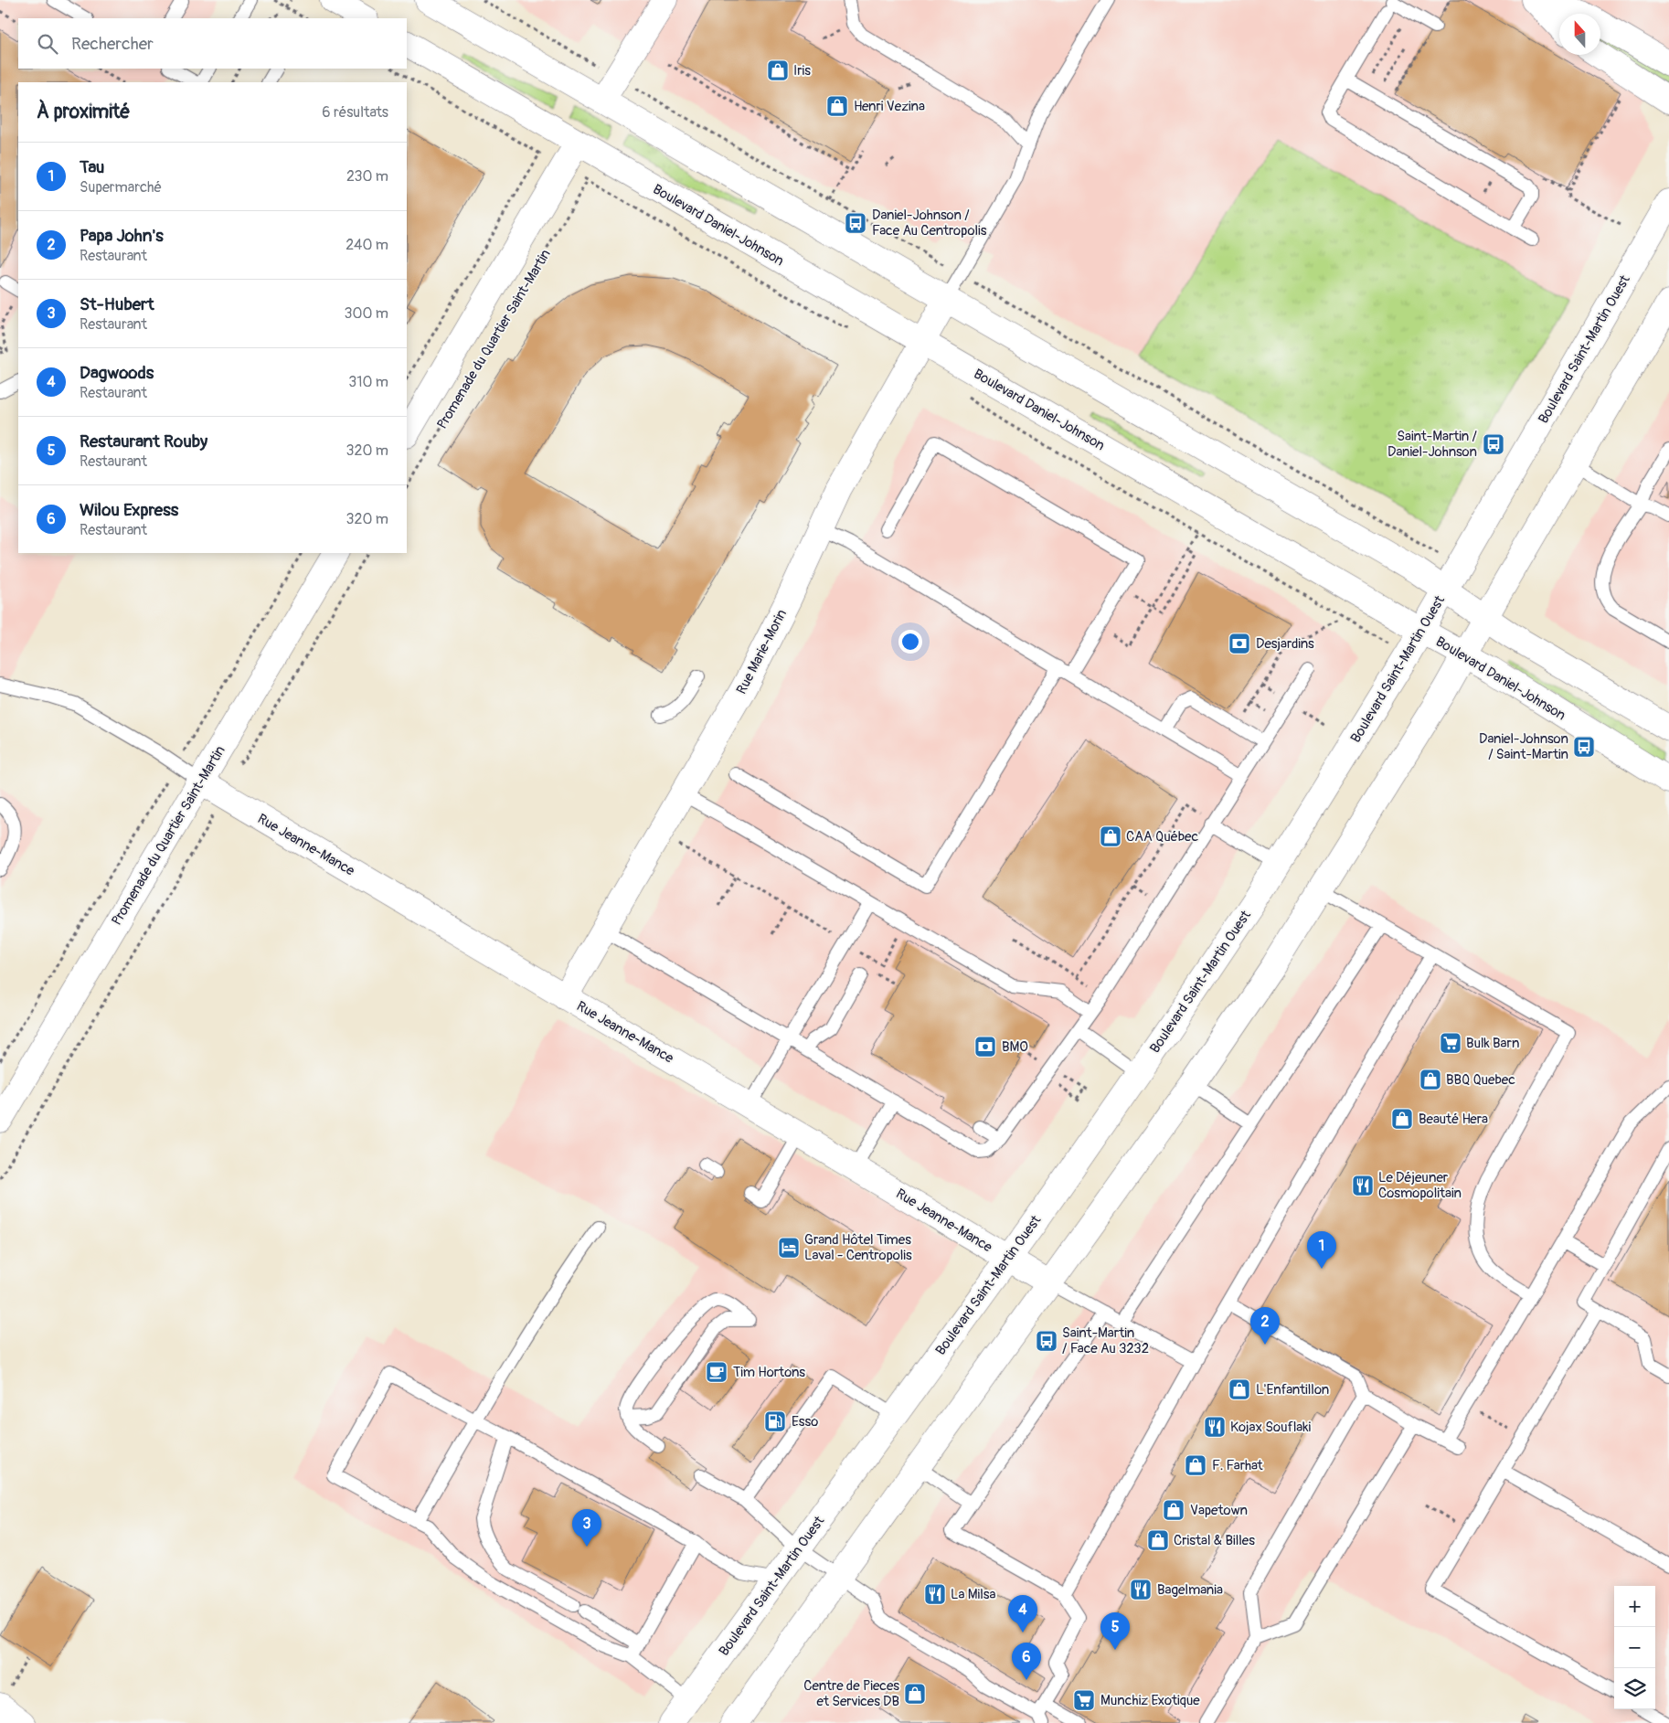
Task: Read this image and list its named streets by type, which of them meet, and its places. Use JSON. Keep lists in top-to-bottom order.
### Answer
{
  "streets": {
    "street": [
      "Boulevard Daniel-Johnson",
      "Promenade du Quartier Saint-Martin",
      "Boulevard Saint-Martin Ouest",
      "Rue Marie-Morin",
      "Rue Jeanne-Mance"
    ]
  },
  "crossings": [
    ["Boulevard Daniel-Johnson", "Promenade du Quartier Saint-Martin"],
    ["Boulevard Daniel-Johnson", "Boulevard Saint-Martin Ouest"],
    ["Boulevard Daniel-Johnson", "Rue Marie-Morin"],
    ["Promenade du Quartier Saint-Martin", "Rue Jeanne-Mance"],
    ["Boulevard Saint-Martin Ouest", "Rue Jeanne-Mance"],
    ["Rue Marie-Morin", "Rue Jeanne-Mance"]
  ],
  "places": {
    "shop": [
      "Iris",
      "Henri Vezina",
      "CAA Québec",
      "BBQ Quebec",
      "Beauté Hera",
      "L'Enfantillon",
      "F. Farhat",
      "Vapetown",
      "Cristal & Billes",
      "Centre de Pieces et Services DB"
    ],
    "bus stop": [
      "Daniel-Johnson / Face Au Centropolis",
      "Saint-Martin / Daniel-Johnson",
      "Daniel-Johnson / Saint-Martin",
      "Saint-Martin / Face Au 3232"
    ],
    "bank": ["Desjardins", "BMO"],
    "supermarket": ["Bulk Barn", "Munchiz Exotique"],
    "restaurant": [
      "Le Déjeuner Cosmopolitain",
      "Kojax Souflaki",
      "Bagelmania",
      "La Milsa"
    ],
    "hotel": ["Grand Hôtel Times Laval - Centropolis"],
    "cafe": ["Tim Hortons"],
    "fuel station": ["Esso"]
  },
  "north": "top",
  "page": {
    "search": "Rechercher",
    "heading": ["À proximité", "6 résultats"],
    "list": [
      {
        "mark": "1",
        "name": "Tau",
        "note": "Supermarché",
        "value": "230 m"
      },
      {
        "mark": "2",
        "name": "Papa John's",
        "note": "Restaurant",
        "value": "240 m"
      },
      {
        "mark": "3",
        "name": "St-Hubert",
        "note": "Restaurant",
        "value": "300 m"
      },
      {
        "mark": "4",
        "name": "Dagwoods",
        "note": "Restaurant",
        "value": "310 m"
      },
      {
        "mark": "5",
        "name": "Restaurant Rouby",
        "note": "Restaurant",
        "value": "320 m"
      },
      {
        "mark": "6",
        "name": "Wilou Express",
        "note": "Restaurant",
        "value": "320 m"
      }
    ],
    "pins": [
      "1",
      "2",
      "3",
      "4",
      "5",
      "6"
    ],
    "map_buttons": ["+", "−"]
  }
}
